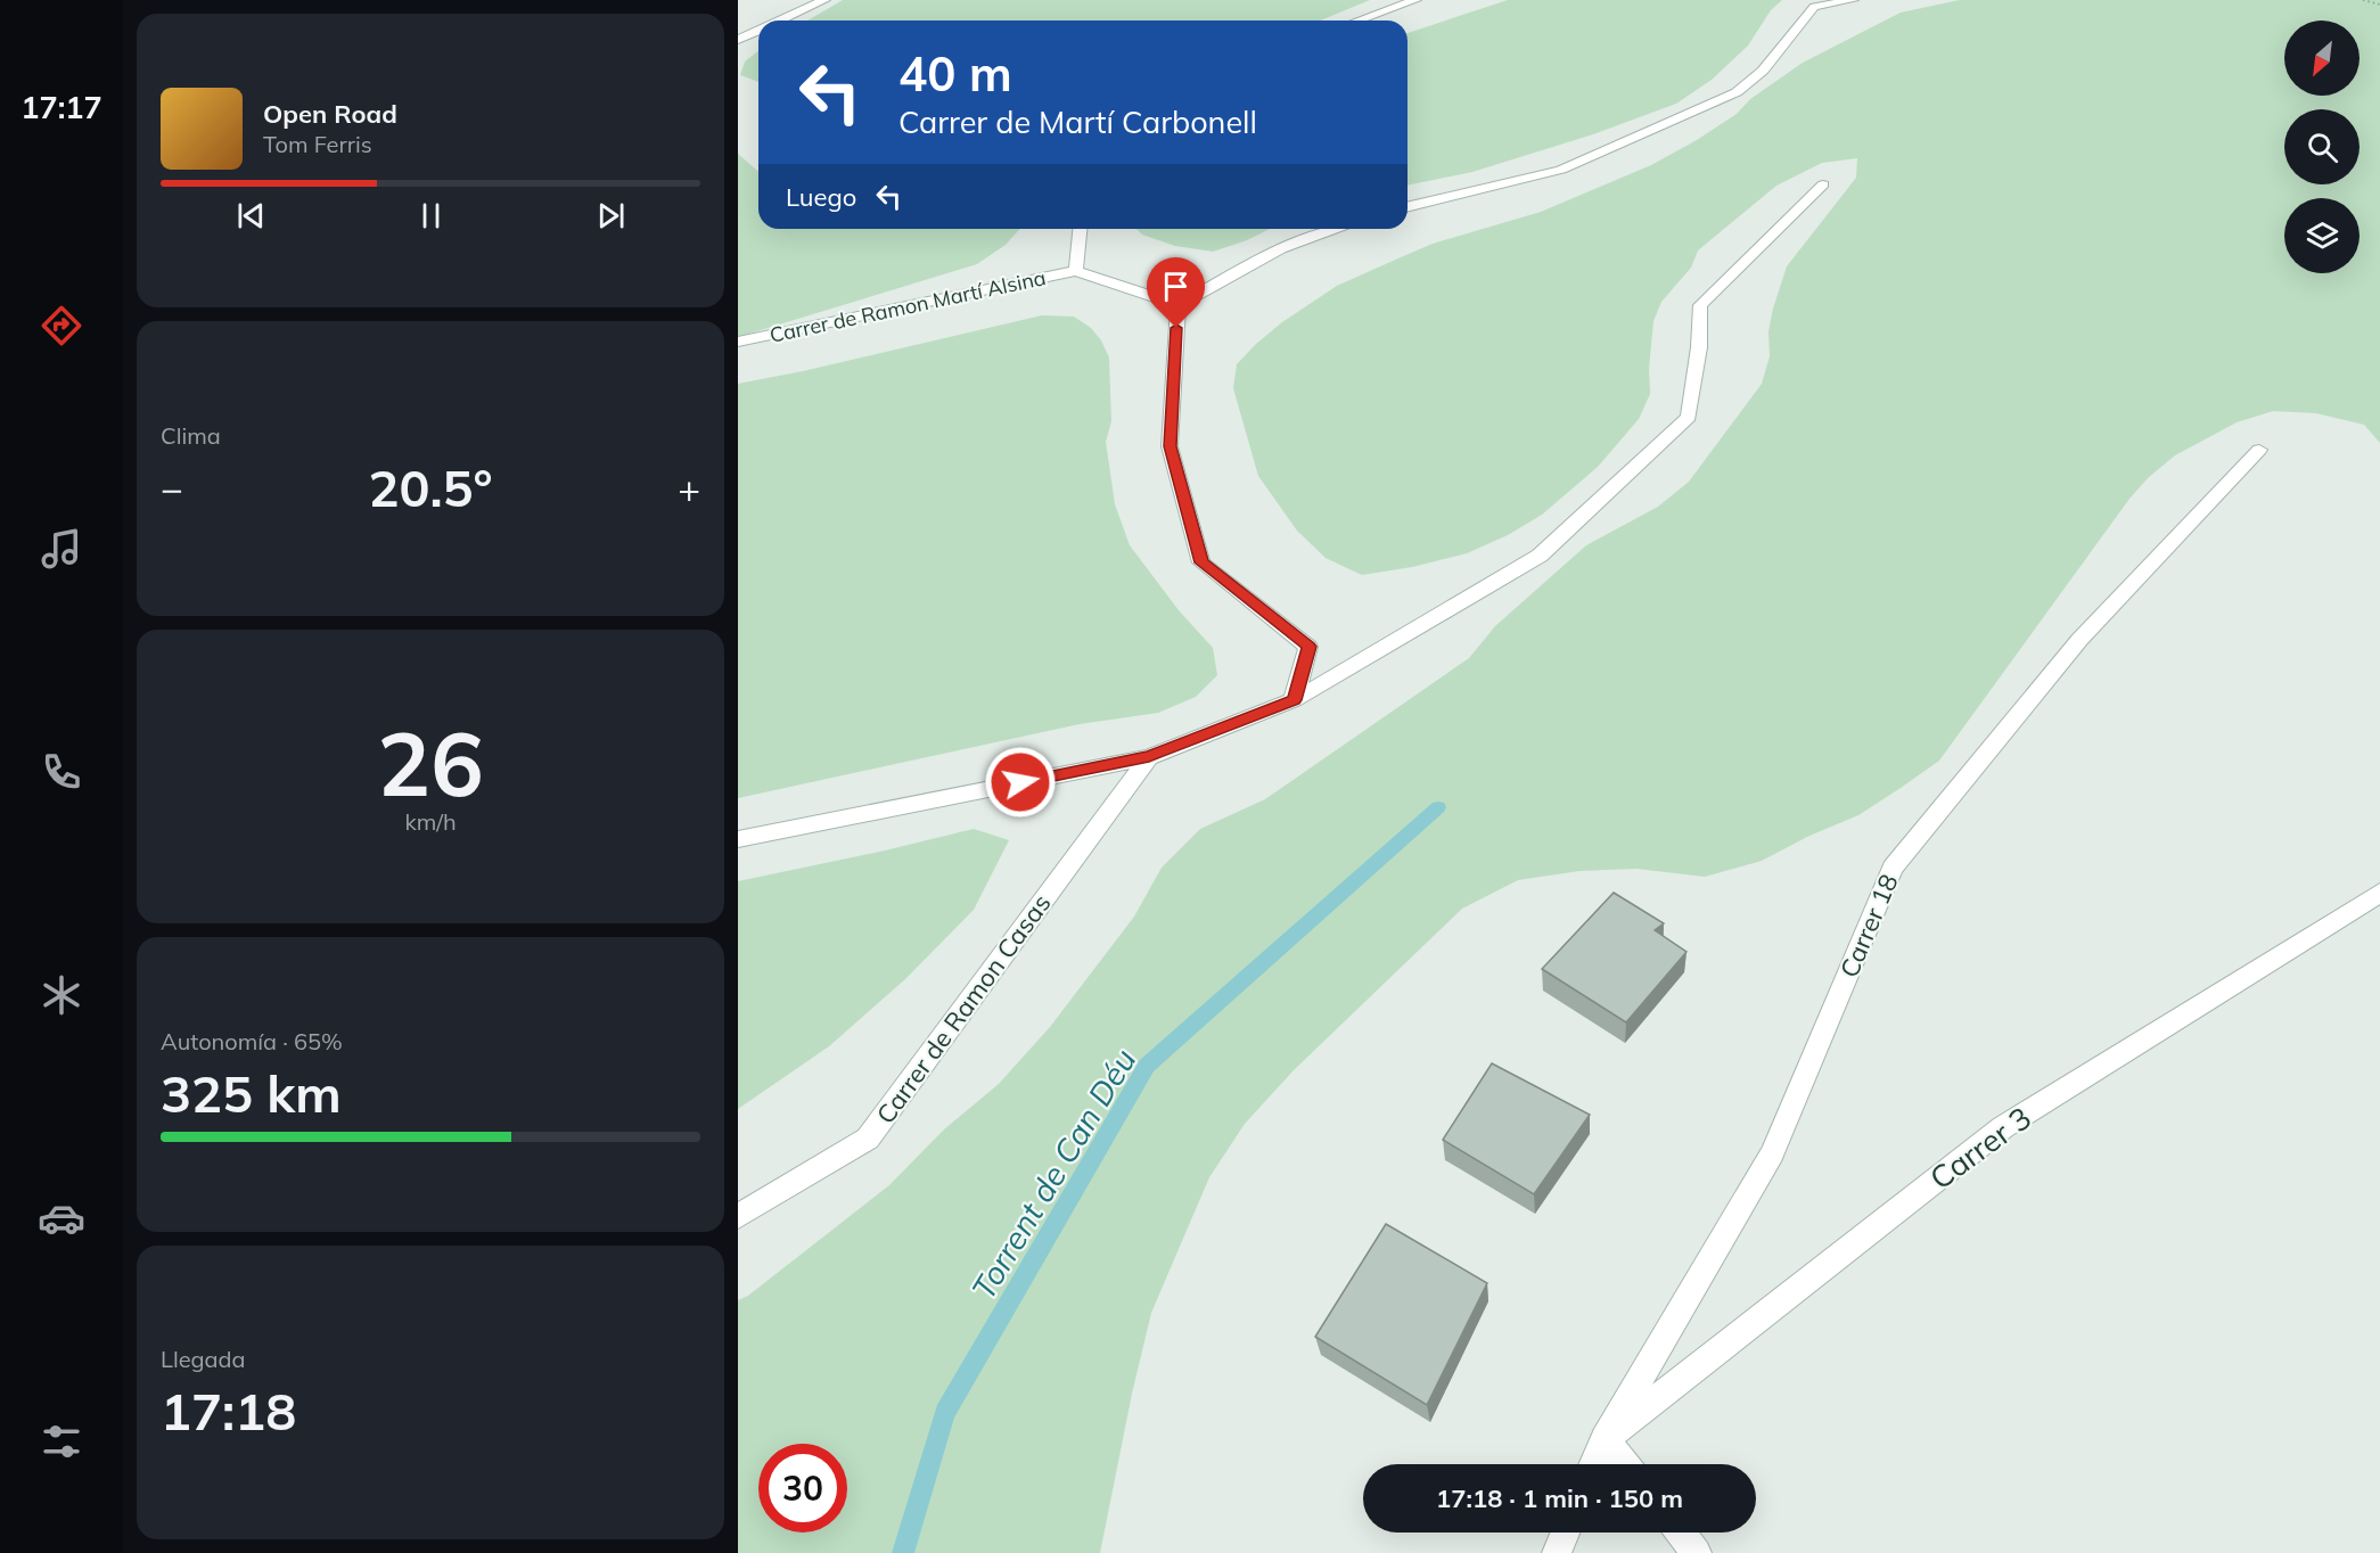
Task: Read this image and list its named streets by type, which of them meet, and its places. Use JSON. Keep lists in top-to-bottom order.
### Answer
{
  "streets": {
    "street": [
      "Carrer de Ramon Martí Alsina",
      "Carrer 18",
      "Carrer de Ramon Casas",
      "Carrer 3"
    ]
  },
  "crossings": [
    ["Carrer 18", "Carrer 3"]
  ],
  "water": ["Torrent de Can Déu"],
  "north": "bottom left",
  "page": {
    "tabs": "17:17",
    "turn": ["40 m", "Carrer de Martí Carbonell"],
    "song": ["Open Road", "Tom Ferris"],
    "then": "Luego",
    "tile": [
      "Clima",
      ["26", "km/h"],
      ["Autonomía · 65%", "325 km"],
      ["Llegada", "17:18"]
    ],
    "heat": ["−", "20.5°", "+"],
    "limit": "30",
    "trip": "17:18 · 1 min · 150 m"
  }
}
